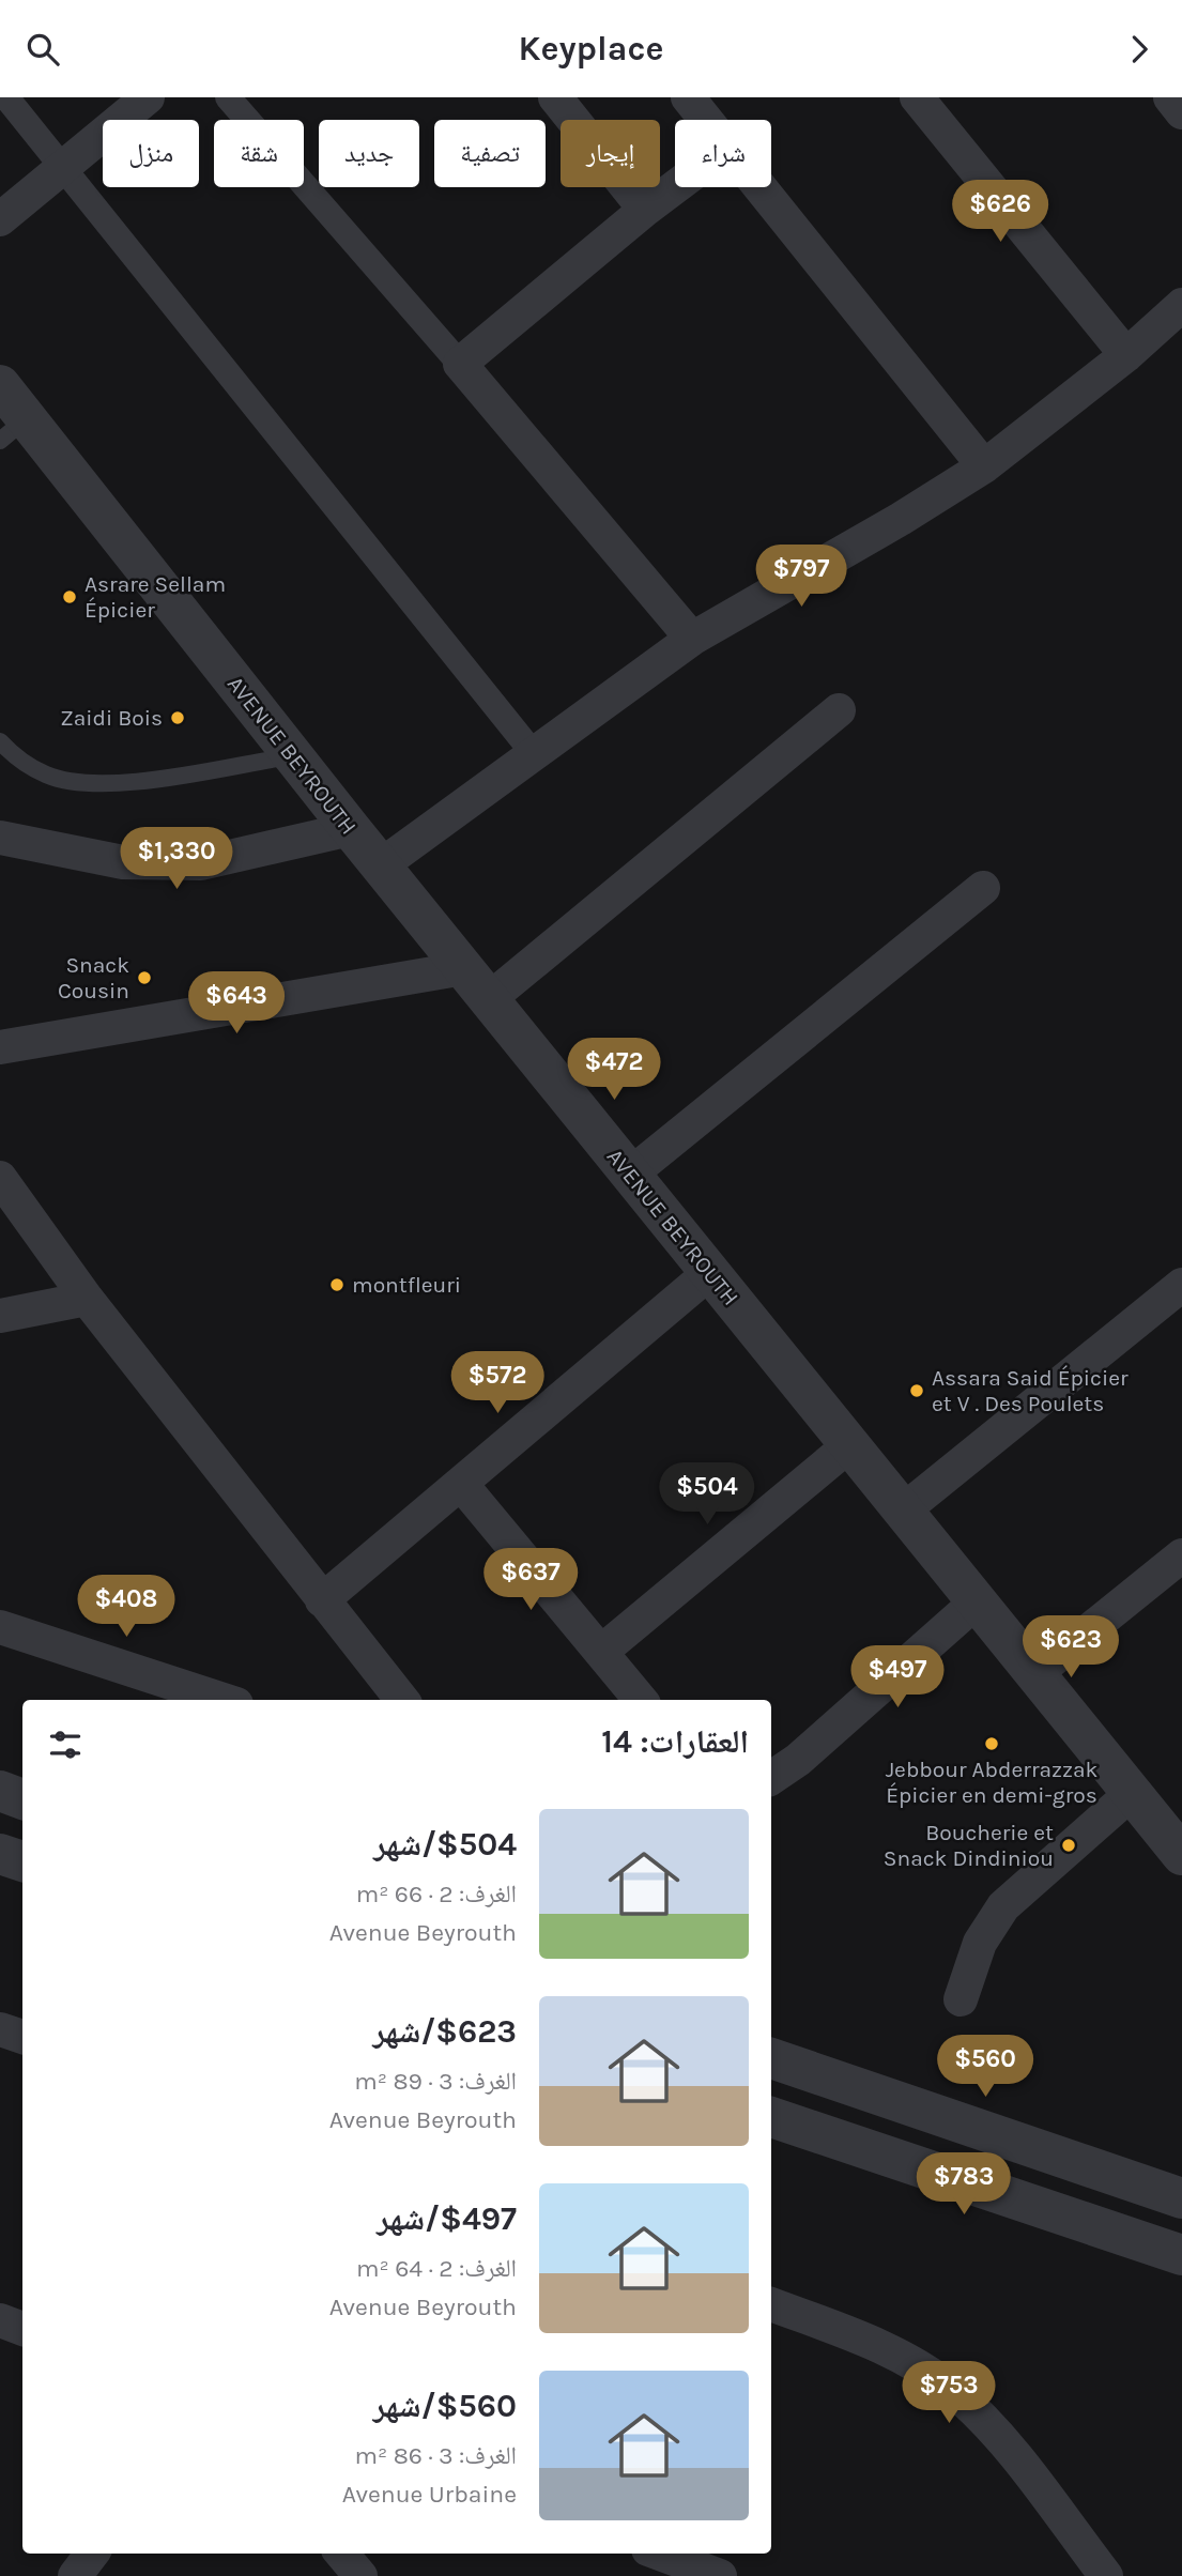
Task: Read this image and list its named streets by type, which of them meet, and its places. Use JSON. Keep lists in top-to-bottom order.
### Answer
{
  "streets": {
    "street": ["AVENUE BEYROUTH"]
  },
  "places": [
    "Asrare Sellam Épicier",
    "Zaidi Bois",
    "Snack Cousin",
    "montfleuri",
    "Assara Said Épicier et V . Des Poulets",
    "Jebbour Abderrazzak Épicier en demi-gros",
    "Boucherie et Snack Dindiniou"
  ],
  "page": {
    "header": "Keyplace",
    "chip": [
      "شراء",
      "إيجار",
      "تصفية",
      "جديد",
      "شقة",
      "منزل"
    ],
    "price": [
      "$626",
      "$797",
      "$1,330",
      "$643",
      "$472",
      "$572",
      "$504",
      "$637",
      "$408",
      "$623",
      "$497",
      "$560",
      "$783",
      "$753"
    ],
    "heading": "العقارات: 14",
    "list": [
      {
        "name": "$504/شهر",
        "note": "الغرف: 2 · 66 m² · Avenue Beyrouth"
      },
      {
        "name": "$623/شهر",
        "note": "الغرف: 3 · 89 m² · Avenue Beyrouth"
      },
      {
        "name": "$497/شهر",
        "note": "الغرف: 2 · 64 m² · Avenue Beyrouth"
      },
      {
        "name": "$560/شهر",
        "note": "الغرف: 3 · 86 m² · Avenue Urbaine"
      }
    ]
  }
}
